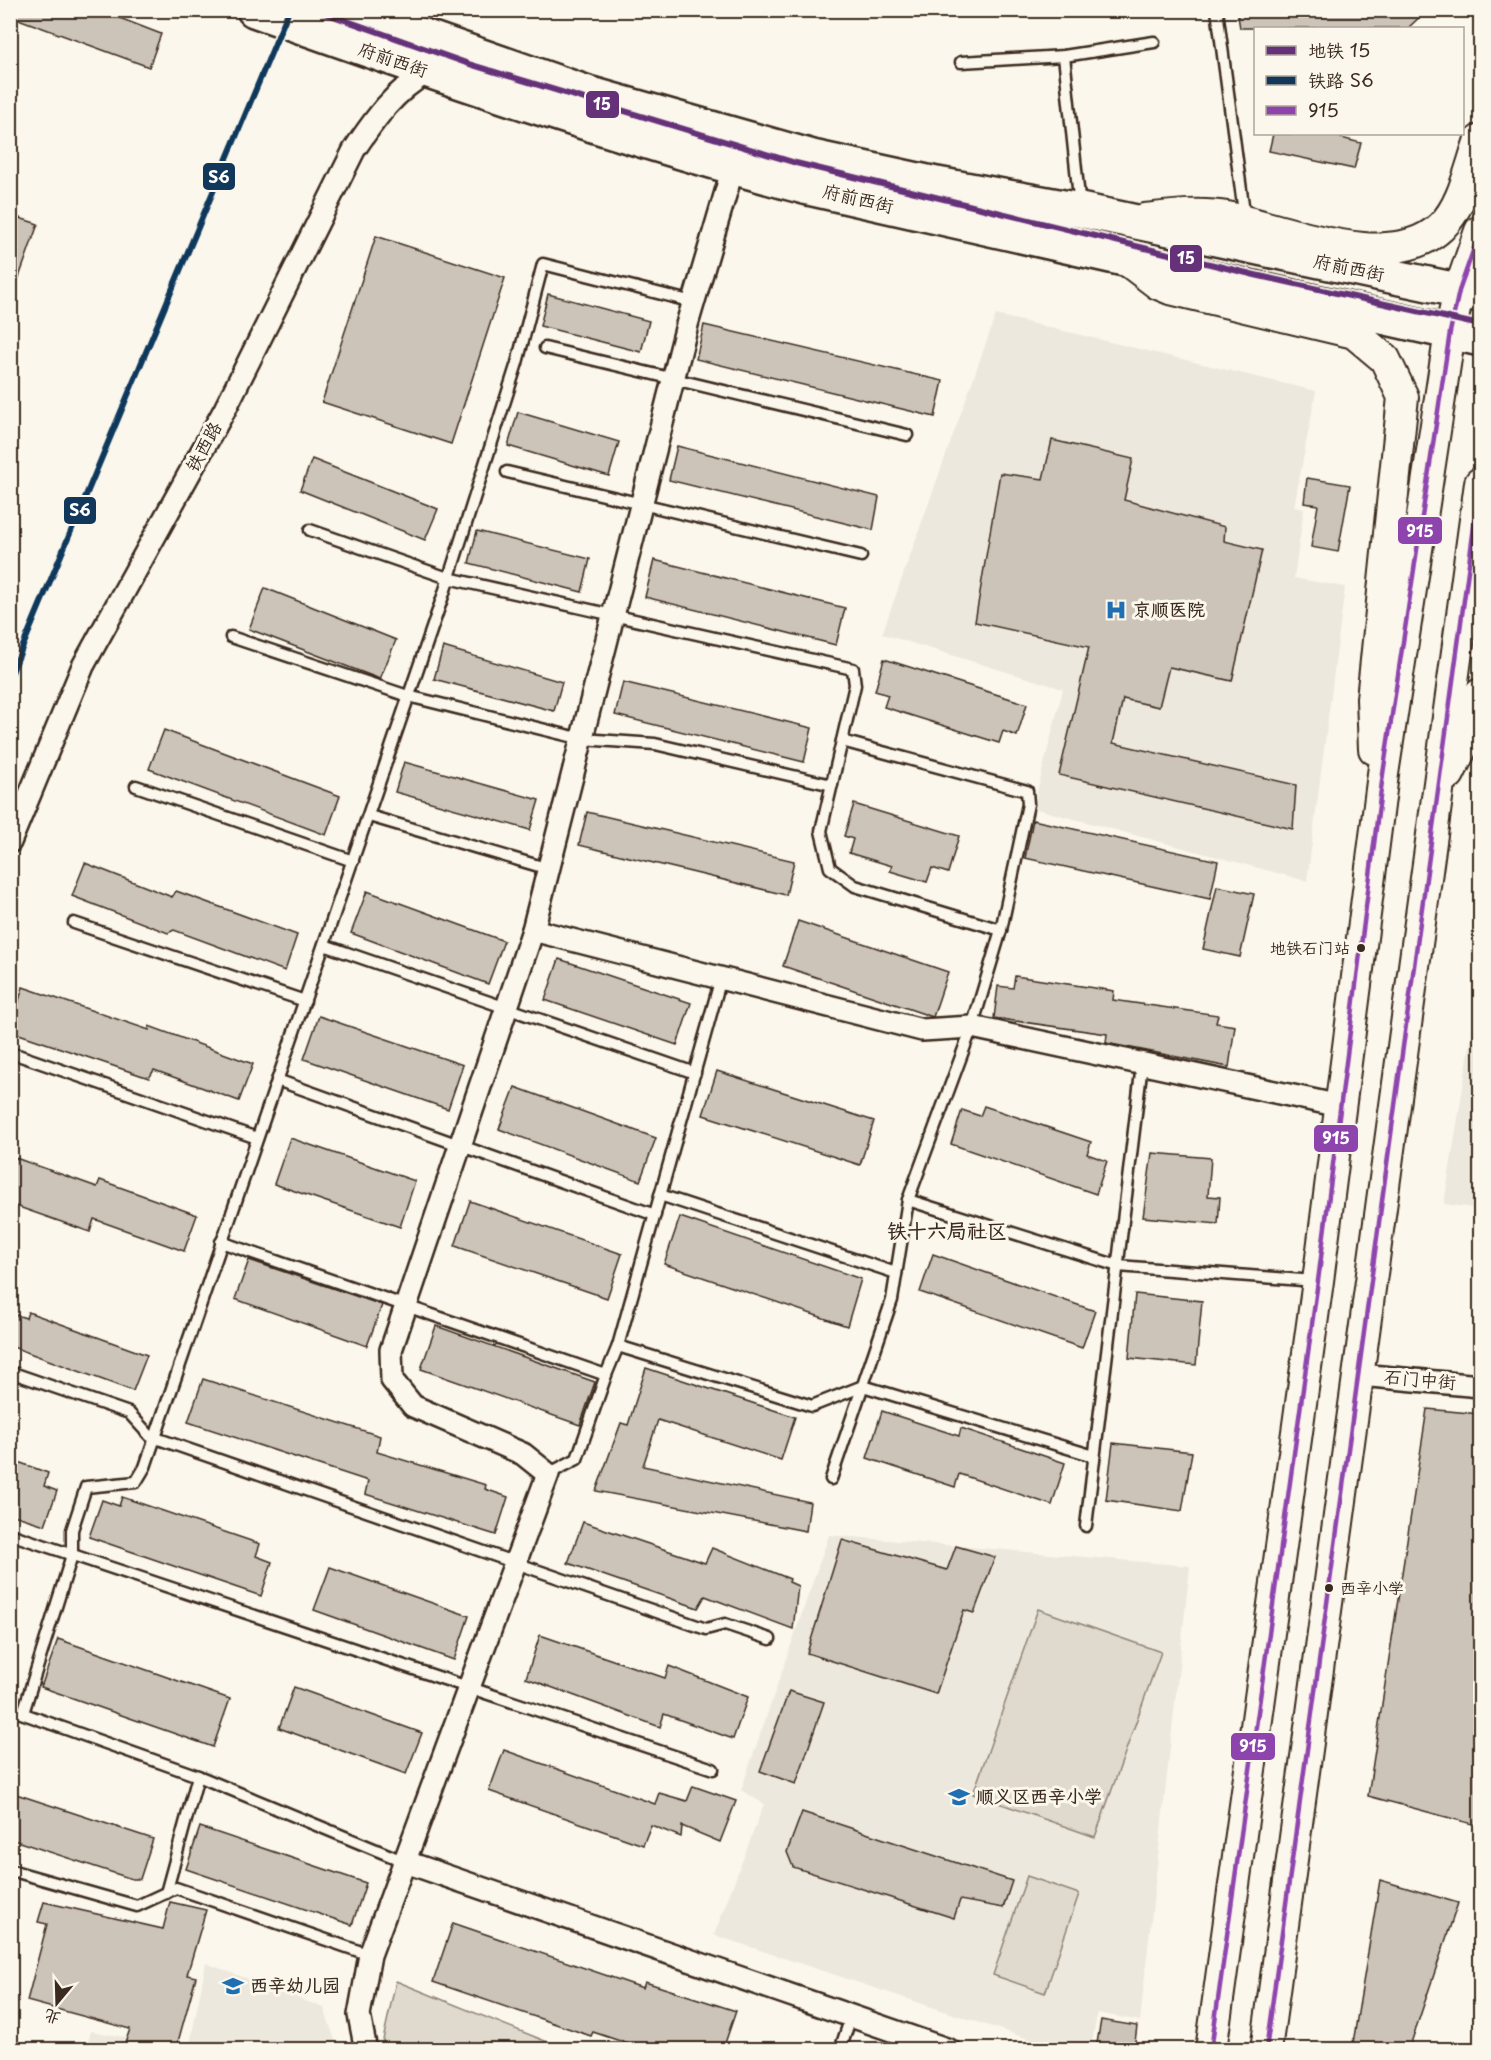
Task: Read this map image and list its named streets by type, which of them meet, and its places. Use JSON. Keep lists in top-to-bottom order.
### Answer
{
  "streets": {
    "main road": ["府前西街"],
    "street": ["铁西路", "石门中街"]
  },
  "crossings": [
    ["府前西街", "铁西路"]
  ],
  "districts": ["铁十六局社区"],
  "places": {
    "hospital": ["京顺医院"],
    "other": ["地铁石门站", "西辛小学"],
    "school or university": ["顺义区西辛小学", "西辛幼儿园"]
  },
  "lines": ["metro line 15", "rail line S6", "transit line 915"],
  "legend": ["地铁 15", "铁路 S6", "915"],
  "north": "bottom"
}
